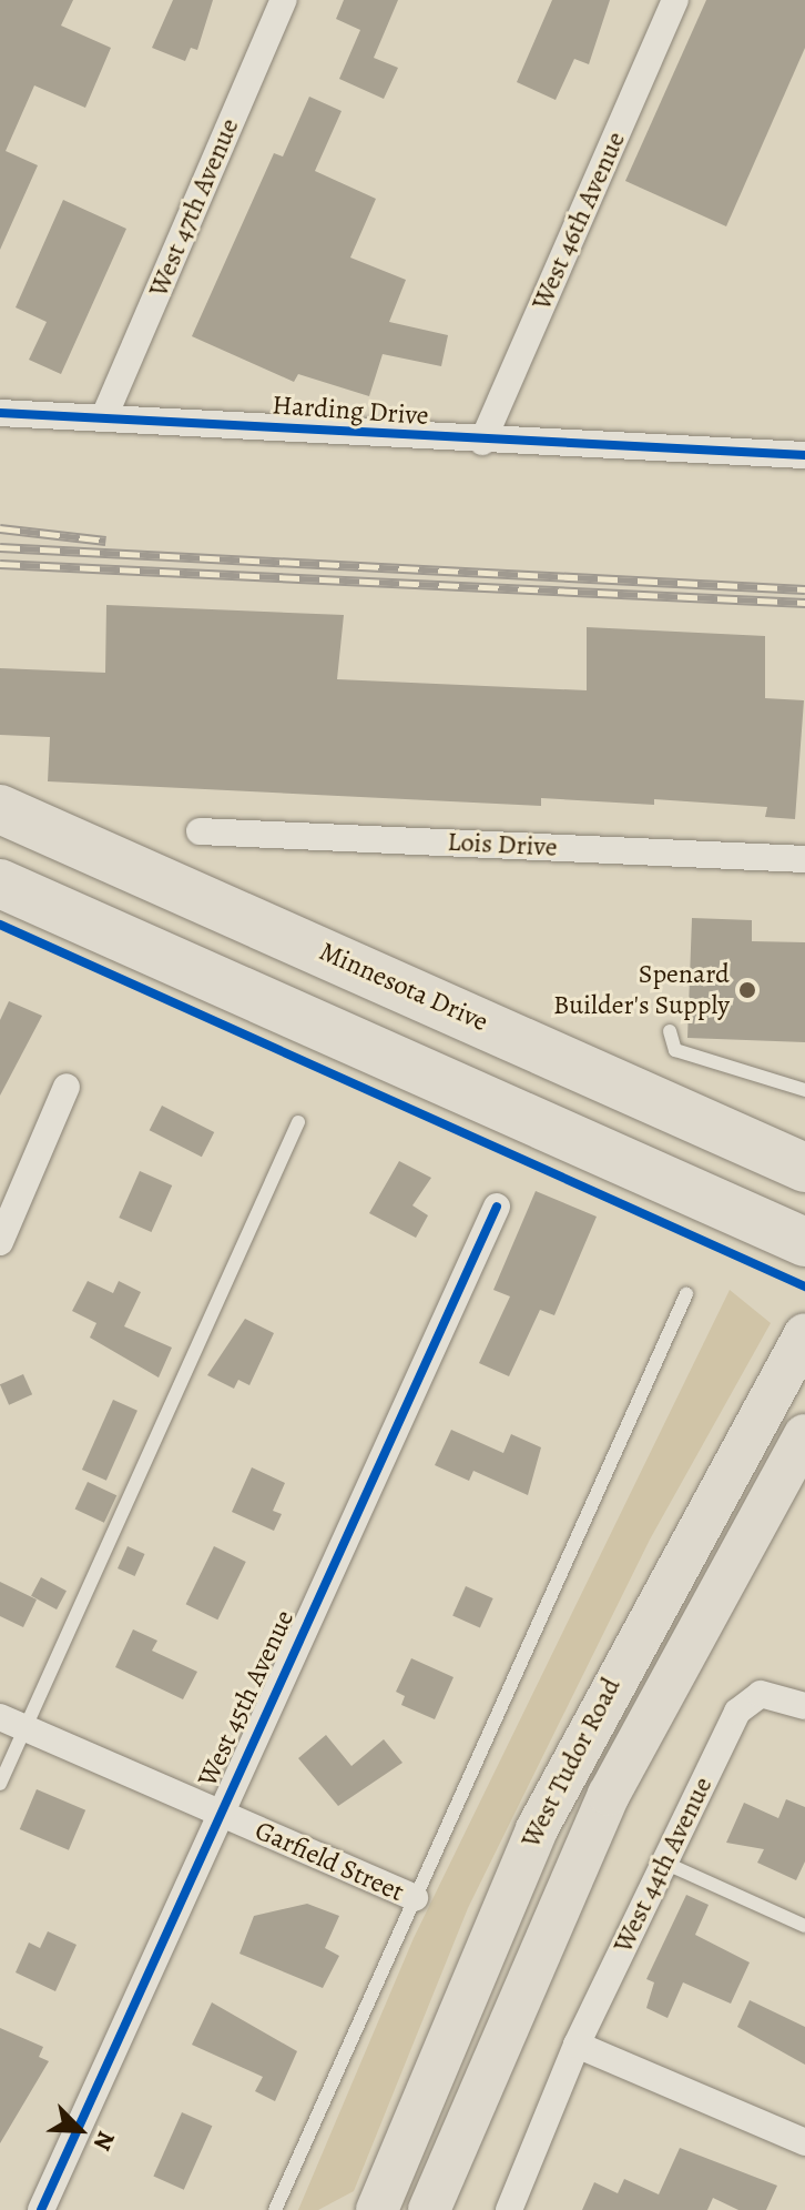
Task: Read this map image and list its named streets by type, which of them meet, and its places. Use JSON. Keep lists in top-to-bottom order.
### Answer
{
  "streets": {
    "highway": ["Minnesota Drive"],
    "main road": ["West Tudor Road"],
    "street": [
      "West 47th Avenue",
      "West 46th Avenue",
      "Harding Drive",
      "Lois Drive",
      "West 45th Avenue",
      "Garfield Street",
      "West 44th Avenue"
    ]
  },
  "crossings": [
    ["West 47th Avenue", "Harding Drive"],
    ["West 46th Avenue", "Harding Drive"],
    ["West 45th Avenue", "Garfield Street"]
  ],
  "places": ["Spenard Builder's Supply"],
  "north": "bottom right"
}
